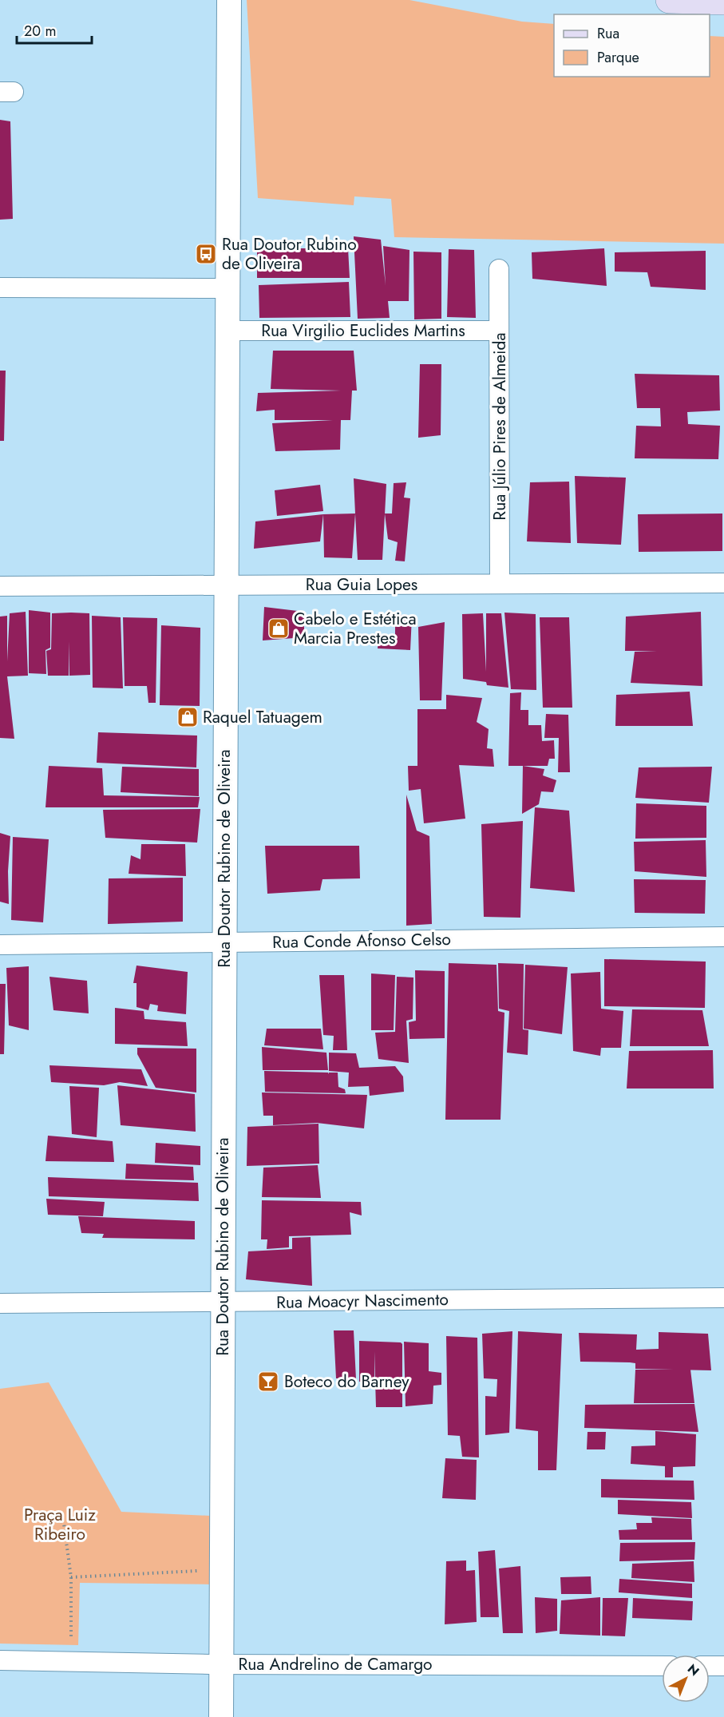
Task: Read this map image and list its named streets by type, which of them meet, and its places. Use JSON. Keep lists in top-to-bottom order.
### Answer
{
  "streets": {
    "street": [
      "Rua Virgilio Euclides Martins",
      "Rua Júlio Pires de Almeida",
      "Rua Guia Lopes",
      "Rua Doutor Rubino de Oliveira",
      "Rua Conde Afonso Celso",
      "Rua Moacyr Nascimento",
      "Rua Andrelino de Camargo"
    ]
  },
  "crossings": [
    ["Rua Virgilio Euclides Martins", "Rua Júlio Pires de Almeida"],
    ["Rua Virgilio Euclides Martins", "Rua Doutor Rubino de Oliveira"],
    ["Rua Júlio Pires de Almeida", "Rua Guia Lopes"],
    ["Rua Guia Lopes", "Rua Doutor Rubino de Oliveira"],
    ["Rua Doutor Rubino de Oliveira", "Rua Conde Afonso Celso"],
    ["Rua Doutor Rubino de Oliveira", "Rua Moacyr Nascimento"],
    ["Rua Doutor Rubino de Oliveira", "Rua Andrelino de Camargo"]
  ],
  "parks": ["Praça Luiz Ribeiro"],
  "places": {
    "bus stop": ["Rua Doutor Rubino de Oliveira"],
    "shop": ["Cabelo e Estética Marcia Prestes", "Raquel Tatuagem"],
    "bar": ["Boteco do Barney"]
  },
  "legend": ["Rua", "Parque"],
  "scale_bar": "20 m",
  "north": "top right"
}
